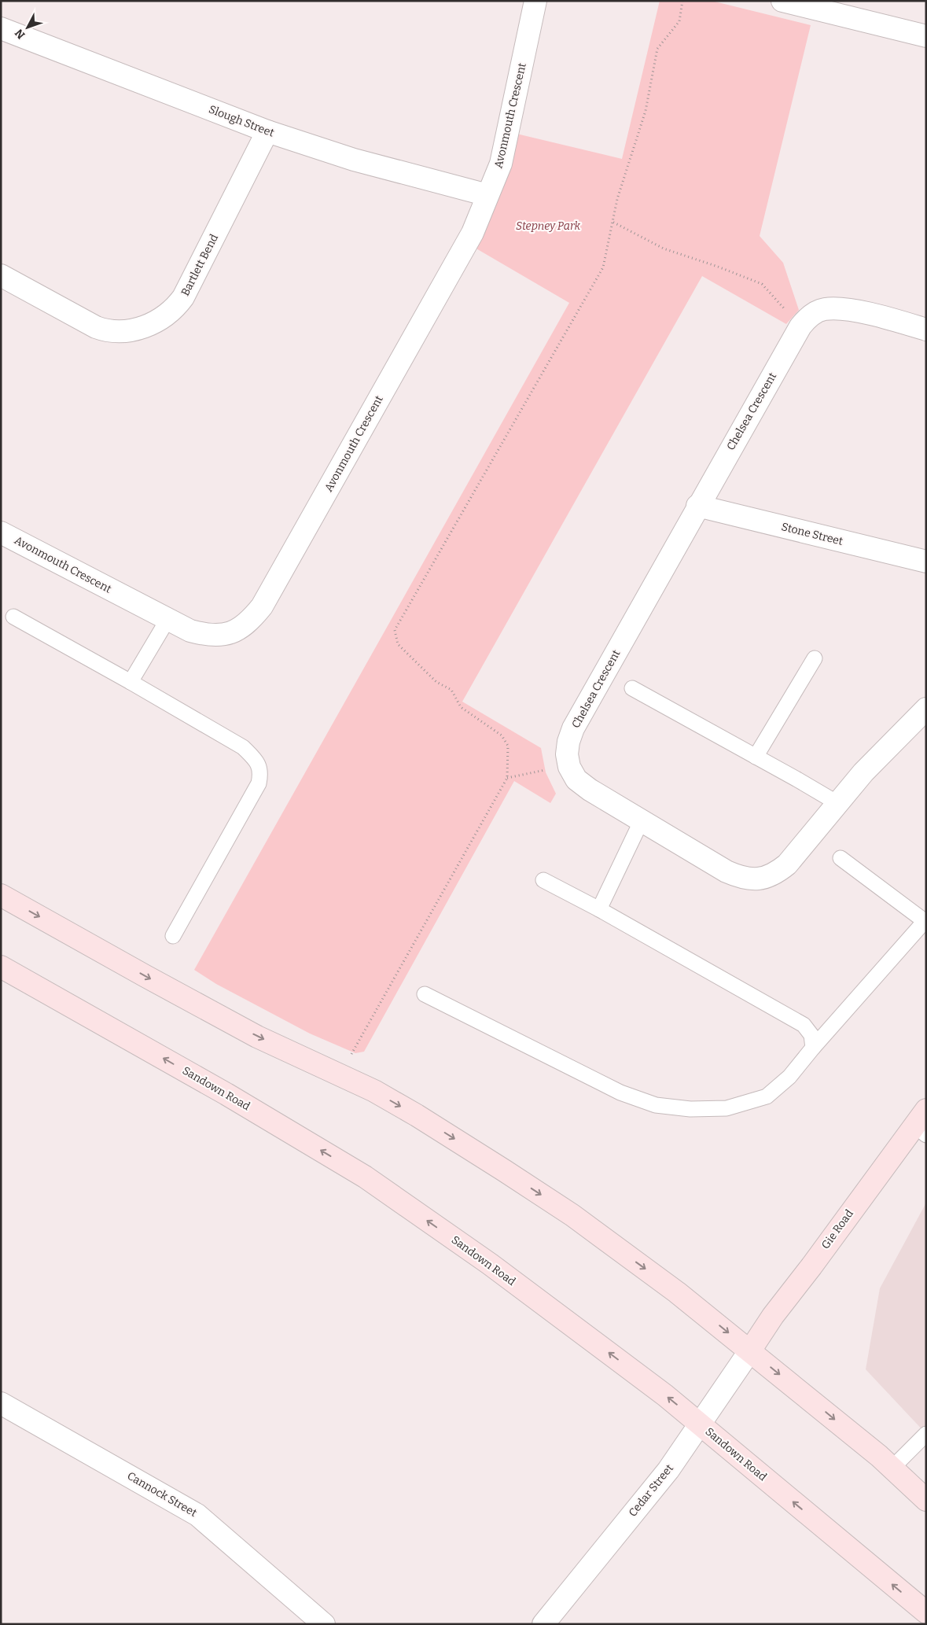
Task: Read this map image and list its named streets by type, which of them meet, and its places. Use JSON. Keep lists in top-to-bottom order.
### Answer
{
  "streets": {
    "main road": ["Sandown Road", "Gie Road"],
    "street": [
      "Avonmouth Crescent",
      "Slough Street",
      "Bartlett Bend",
      "Chelsea Crescent",
      "Stone Street",
      "Cedar Street",
      "Cannock Street"
    ]
  },
  "crossings": [
    ["Avonmouth Crescent", "Slough Street"],
    ["Slough Street", "Bartlett Bend"],
    ["Chelsea Crescent", "Stone Street"],
    ["Sandown Road", "Cedar Street"],
    ["Gie Road", "Cedar Street"]
  ],
  "parks": ["Stepney Park"],
  "north": "bottom left"
}
